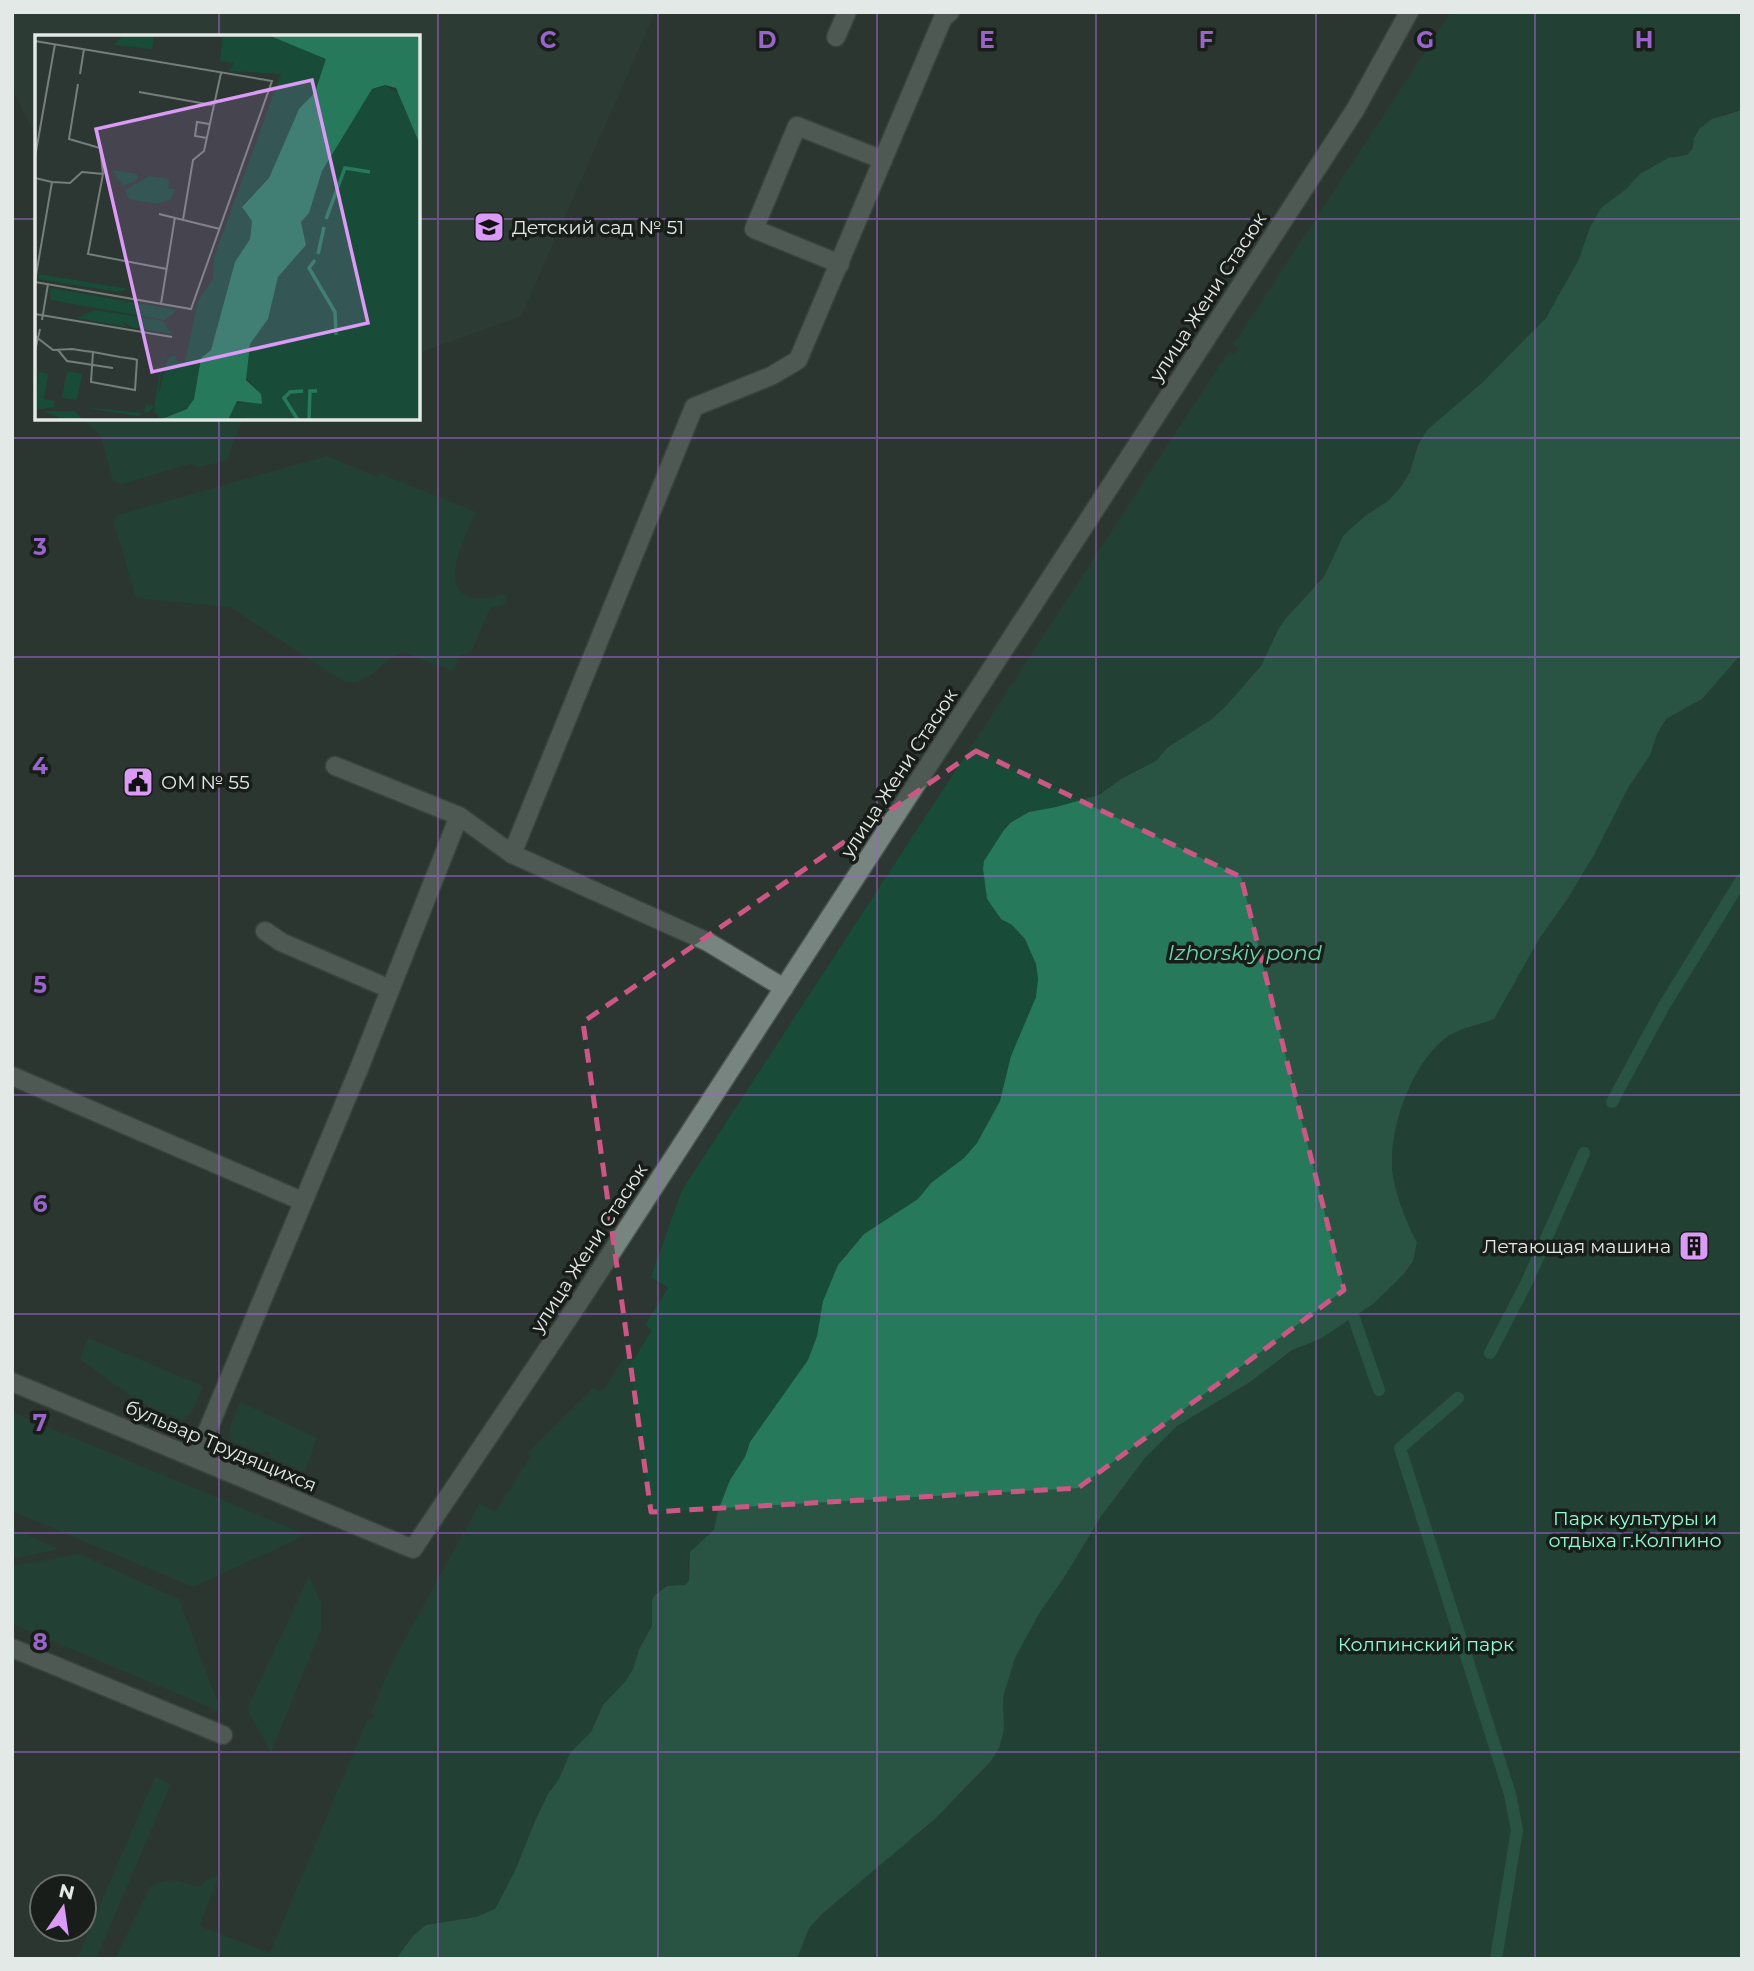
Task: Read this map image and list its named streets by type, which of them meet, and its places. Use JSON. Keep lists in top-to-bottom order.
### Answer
{
  "streets": {
    "street": ["улица Жени Стасюк", "бульвар Трудящихся"]
  },
  "crossings": [
    ["улица Жени Стасюк", "бульвар Трудящихся"]
  ],
  "water": ["Izhorskiy pond"],
  "parks": ["Парк культуры и отдыха г.Колпино", "Колпинский парк"],
  "places": {
    "school or university": ["Детский сад № 51"],
    "public building": ["ОМ № 55"],
    "building": ["Летающая машина"]
  },
  "north": "top",
  "grid": {
    "columns": [
      "C",
      "D",
      "E",
      "F",
      "G",
      "H"
    ],
    "rows": [
      "3",
      "4",
      "5",
      "6",
      "7",
      "8"
    ]
  }
}
